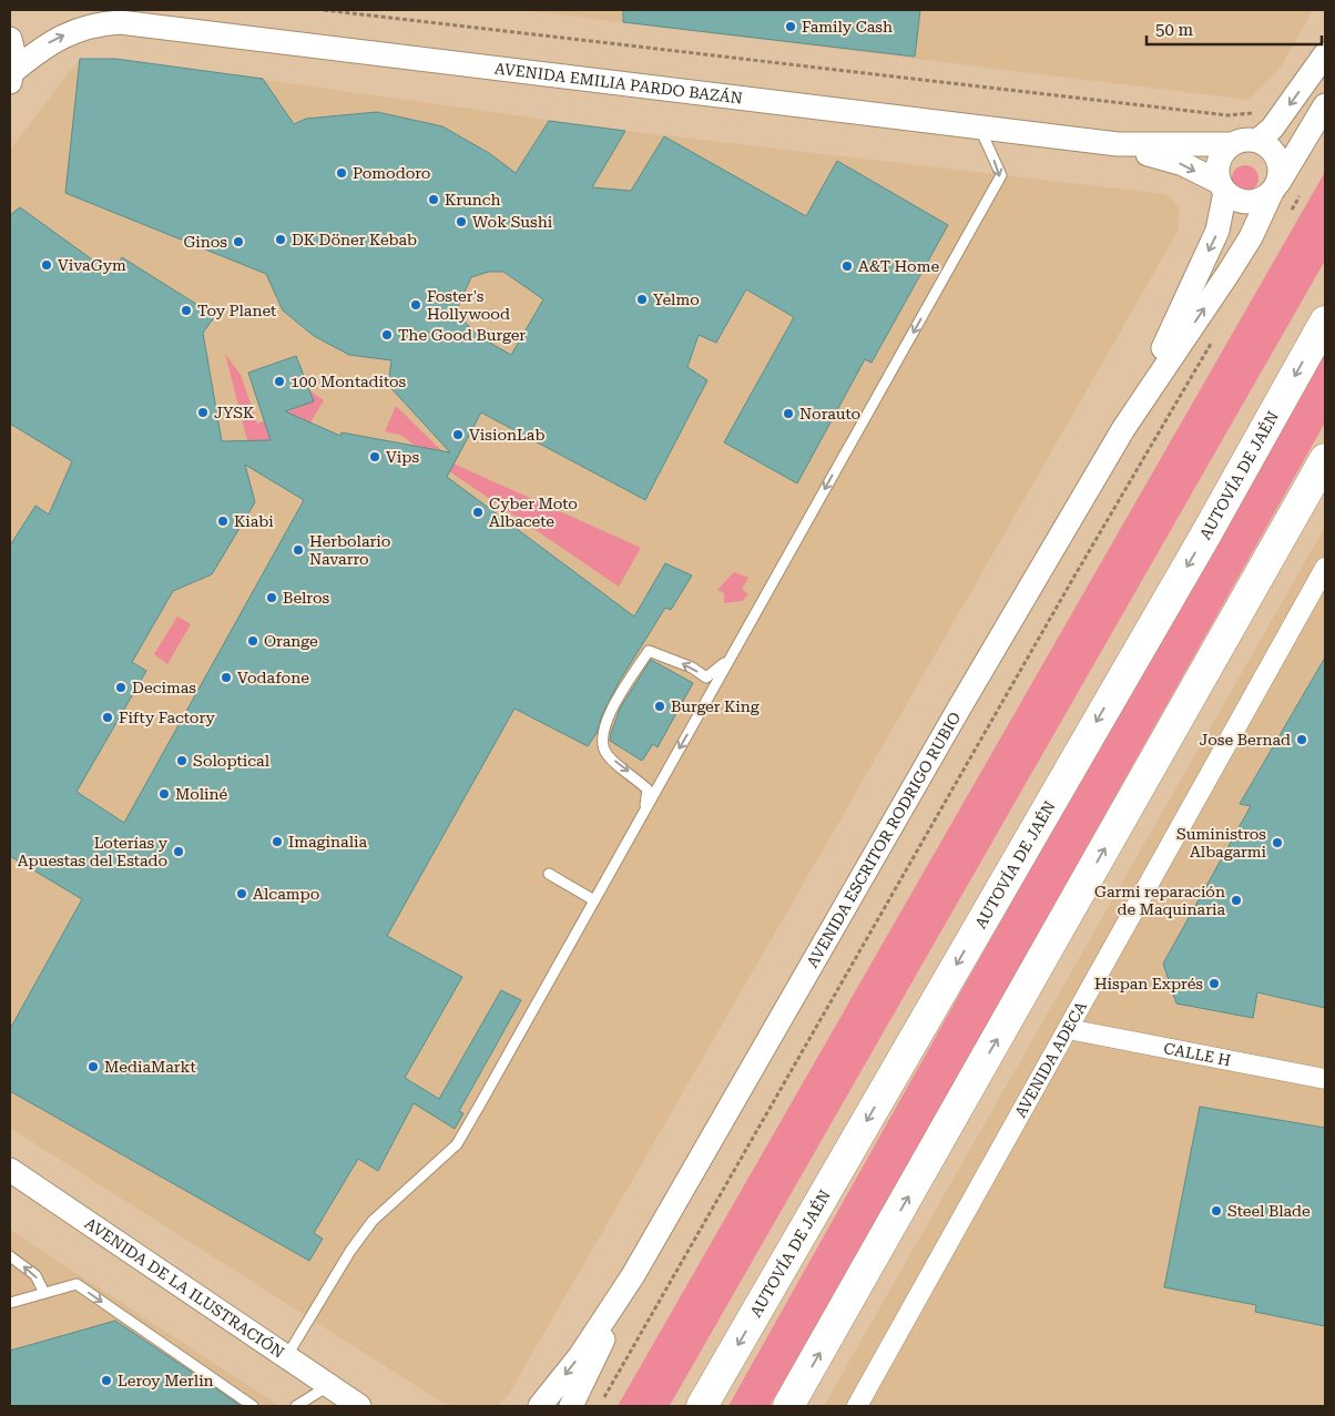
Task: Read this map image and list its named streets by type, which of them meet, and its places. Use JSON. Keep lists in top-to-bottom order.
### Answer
{
  "streets": {
    "highway": ["AUTOVÍA DE JAÉN"],
    "street": [
      "AVENIDA EMILIA PARDO BAZÁN",
      "AVENIDA ESCRITOR RODRIGO RUBIO",
      "CALLE H",
      "AVENIDA ADECA",
      "AVENIDA DE LA ILUSTRACIÓN"
    ]
  },
  "crossings": [
    ["AVENIDA EMILIA PARDO BAZÁN", "AVENIDA ESCRITOR RODRIGO RUBIO"],
    ["CALLE H", "AVENIDA ADECA"]
  ],
  "places": [
    "Family Cash",
    "Pomodoro",
    "Krunch",
    "Wok Sushi",
    "DK Döner Kebab",
    "Ginos",
    "VivaGym",
    "A&T Home",
    "Yelmo",
    "Foster's Hollywood",
    "Toy Planet",
    "The Good Burger",
    "100 Montaditos",
    "JYSK",
    "Norauto",
    "VisionLab",
    "Vips",
    "Cyber Moto Albacete",
    "Kiabi",
    "Herbolario Navarro",
    "Belros",
    "Orange",
    "Vodafone",
    "Decimas",
    "Burger King",
    "Fifty Factory",
    "Jose Bernad",
    "Soloptical",
    "Moliné",
    "Imaginalia",
    "Suministros Albagarmi",
    "Loterías y Apuestas del Estado",
    "Alcampo",
    "Garmi reparación de Maquinaria",
    "Hispan Exprés",
    "MediaMarkt",
    "Steel Blade",
    "Leroy Merlin"
  ],
  "scale_bar": "50 m"
}
